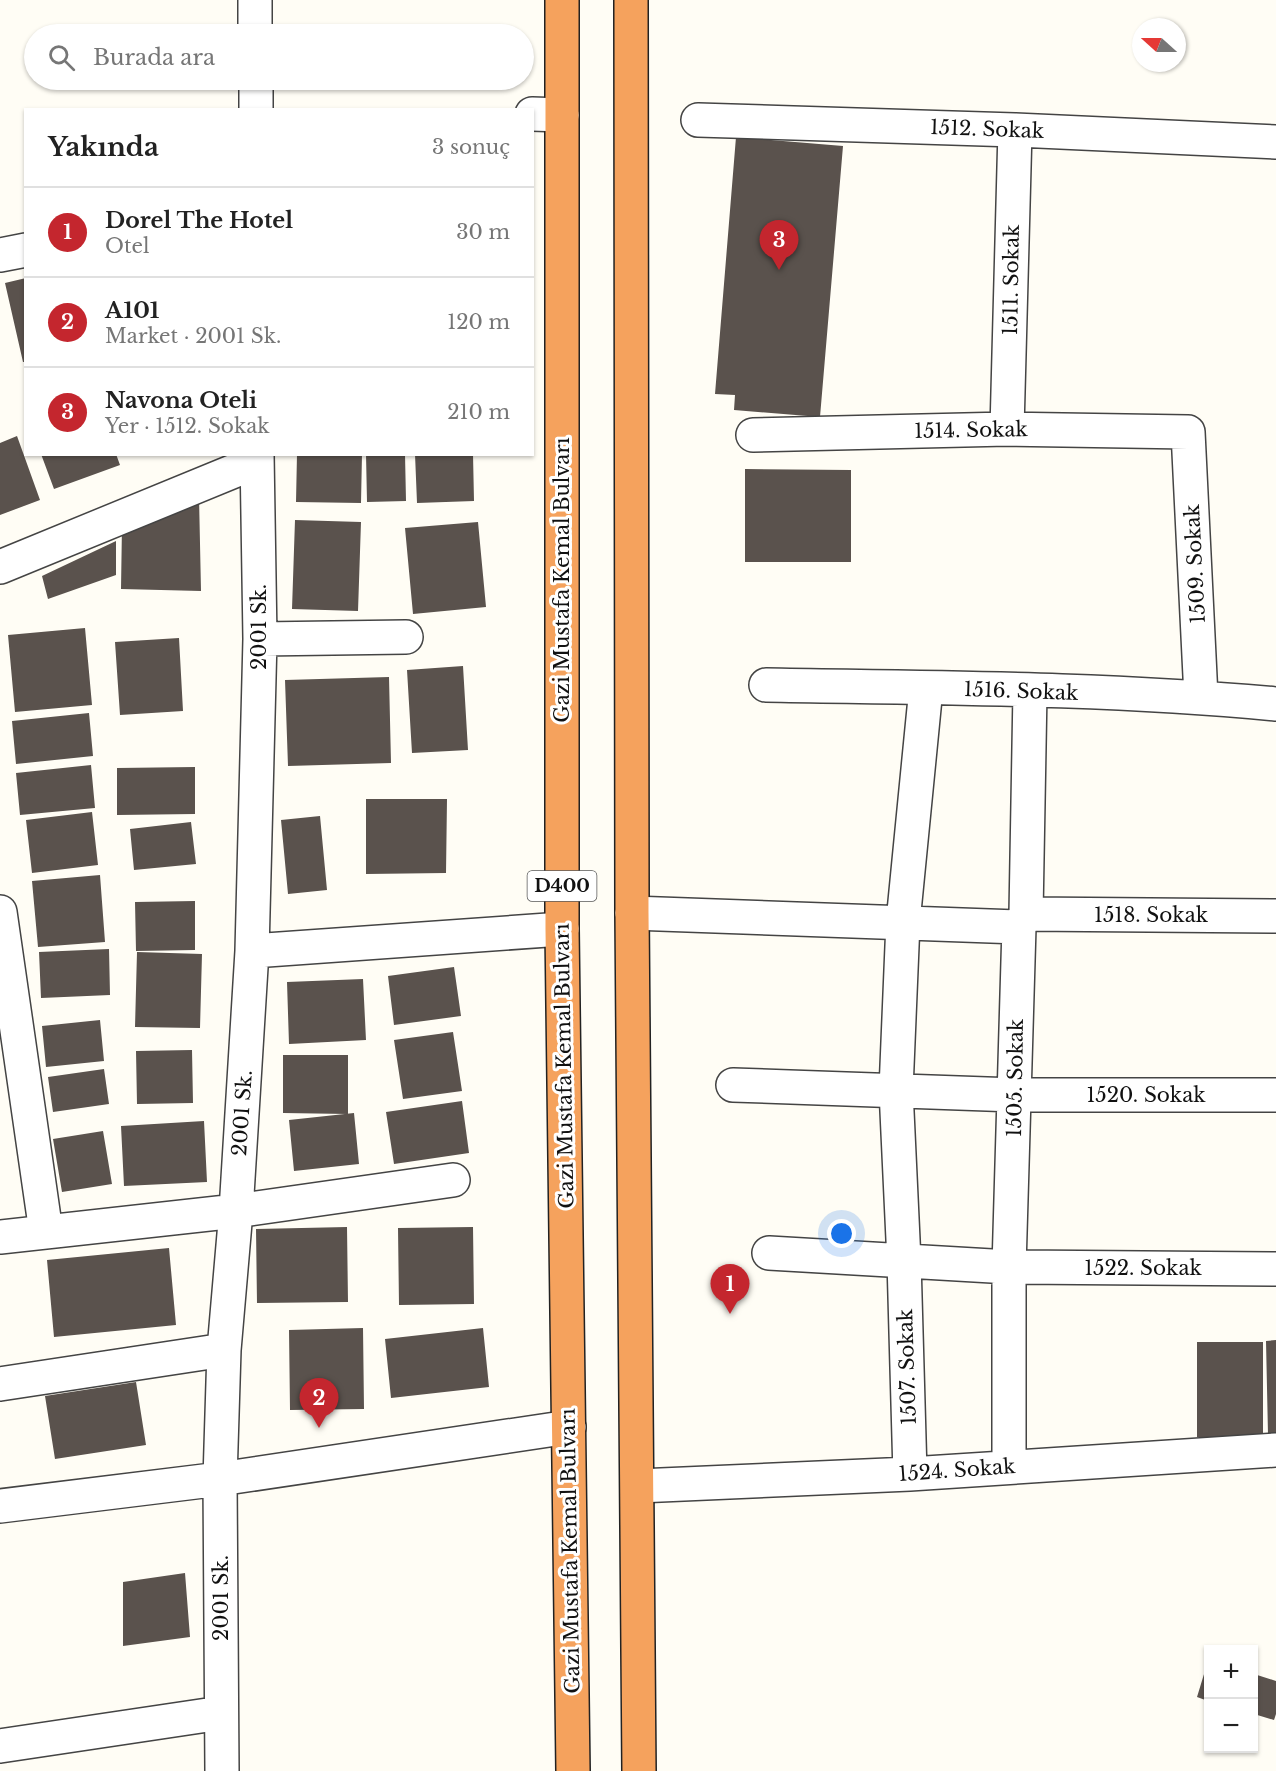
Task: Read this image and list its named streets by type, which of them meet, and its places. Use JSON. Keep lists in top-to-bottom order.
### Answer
{
  "streets": {
    "highway": ["Gazi Mustafa Kemal Bulvarı", "D400"],
    "street": [
      "1512. Sokak",
      "1511. Sokak",
      "1514. Sokak",
      "1509. Sokak",
      "2001 Sk.",
      "1516. Sokak",
      "1518. Sokak",
      "1505. Sokak",
      "1520. Sokak",
      "1522. Sokak",
      "1507. Sokak",
      "1524. Sokak"
    ]
  },
  "crossings": [
    ["1512. Sokak", "1511. Sokak"],
    ["1511. Sokak", "1514. Sokak"],
    ["1514. Sokak", "1509. Sokak"],
    ["1509. Sokak", "1516. Sokak"],
    ["1516. Sokak", "1505. Sokak"],
    ["1516. Sokak", "1507. Sokak"],
    ["1518. Sokak", "1505. Sokak"],
    ["1518. Sokak", "1507. Sokak"],
    ["1505. Sokak", "1520. Sokak"],
    ["1505. Sokak", "1522. Sokak"],
    ["1505. Sokak", "1524. Sokak"],
    ["1520. Sokak", "1507. Sokak"],
    ["1522. Sokak", "1507. Sokak"],
    ["1507. Sokak", "1524. Sokak"]
  ],
  "north": "left",
  "page": {
    "search": "Burada ara",
    "heading": ["Yakında", "3 sonuç"],
    "list": [
      {
        "mark": "1",
        "name": "Dorel The Hotel",
        "note": "Otel",
        "value": "30 m"
      },
      {
        "mark": "2",
        "name": "A101",
        "note": "Market · 2001 Sk.",
        "value": "120 m"
      },
      {
        "mark": "3",
        "name": "Navona Oteli",
        "note": "Yer · 1512. Sokak",
        "value": "210 m"
      }
    ],
    "pins": ["3", "1", "2"],
    "map_buttons": ["+", "−"]
  }
}
